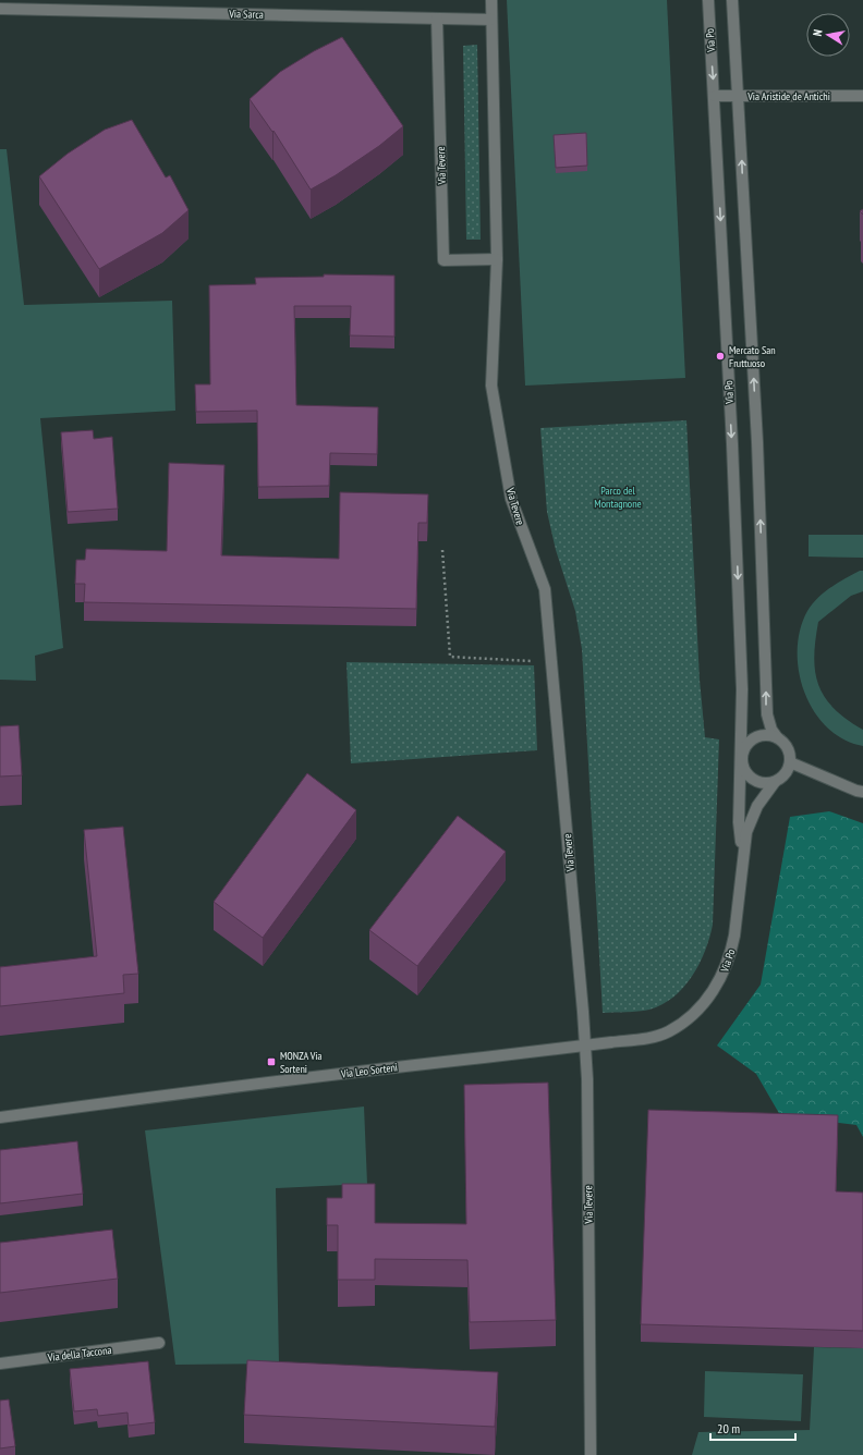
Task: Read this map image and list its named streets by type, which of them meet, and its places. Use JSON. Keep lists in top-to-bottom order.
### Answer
{
  "streets": {
    "street": [
      "Via Sarca",
      "Via Po",
      "Via Aristide de Antichi",
      "Via Tevere",
      "Via Leo Sorteni",
      "Via della Taccona"
    ]
  },
  "crossings": [
    ["Via Sarca", "Via Tevere"],
    ["Via Po", "Via Aristide de Antichi"],
    ["Via Po", "Via Leo Sorteni"],
    ["Via Tevere", "Via Leo Sorteni"]
  ],
  "parks": ["Parco del Montagnone"],
  "places": {
    "other": ["Mercato San Fruttuoso"],
    "transit": ["MONZA Via Sorteni"]
  },
  "scale_bar": "20 m",
  "north": "left"
}
